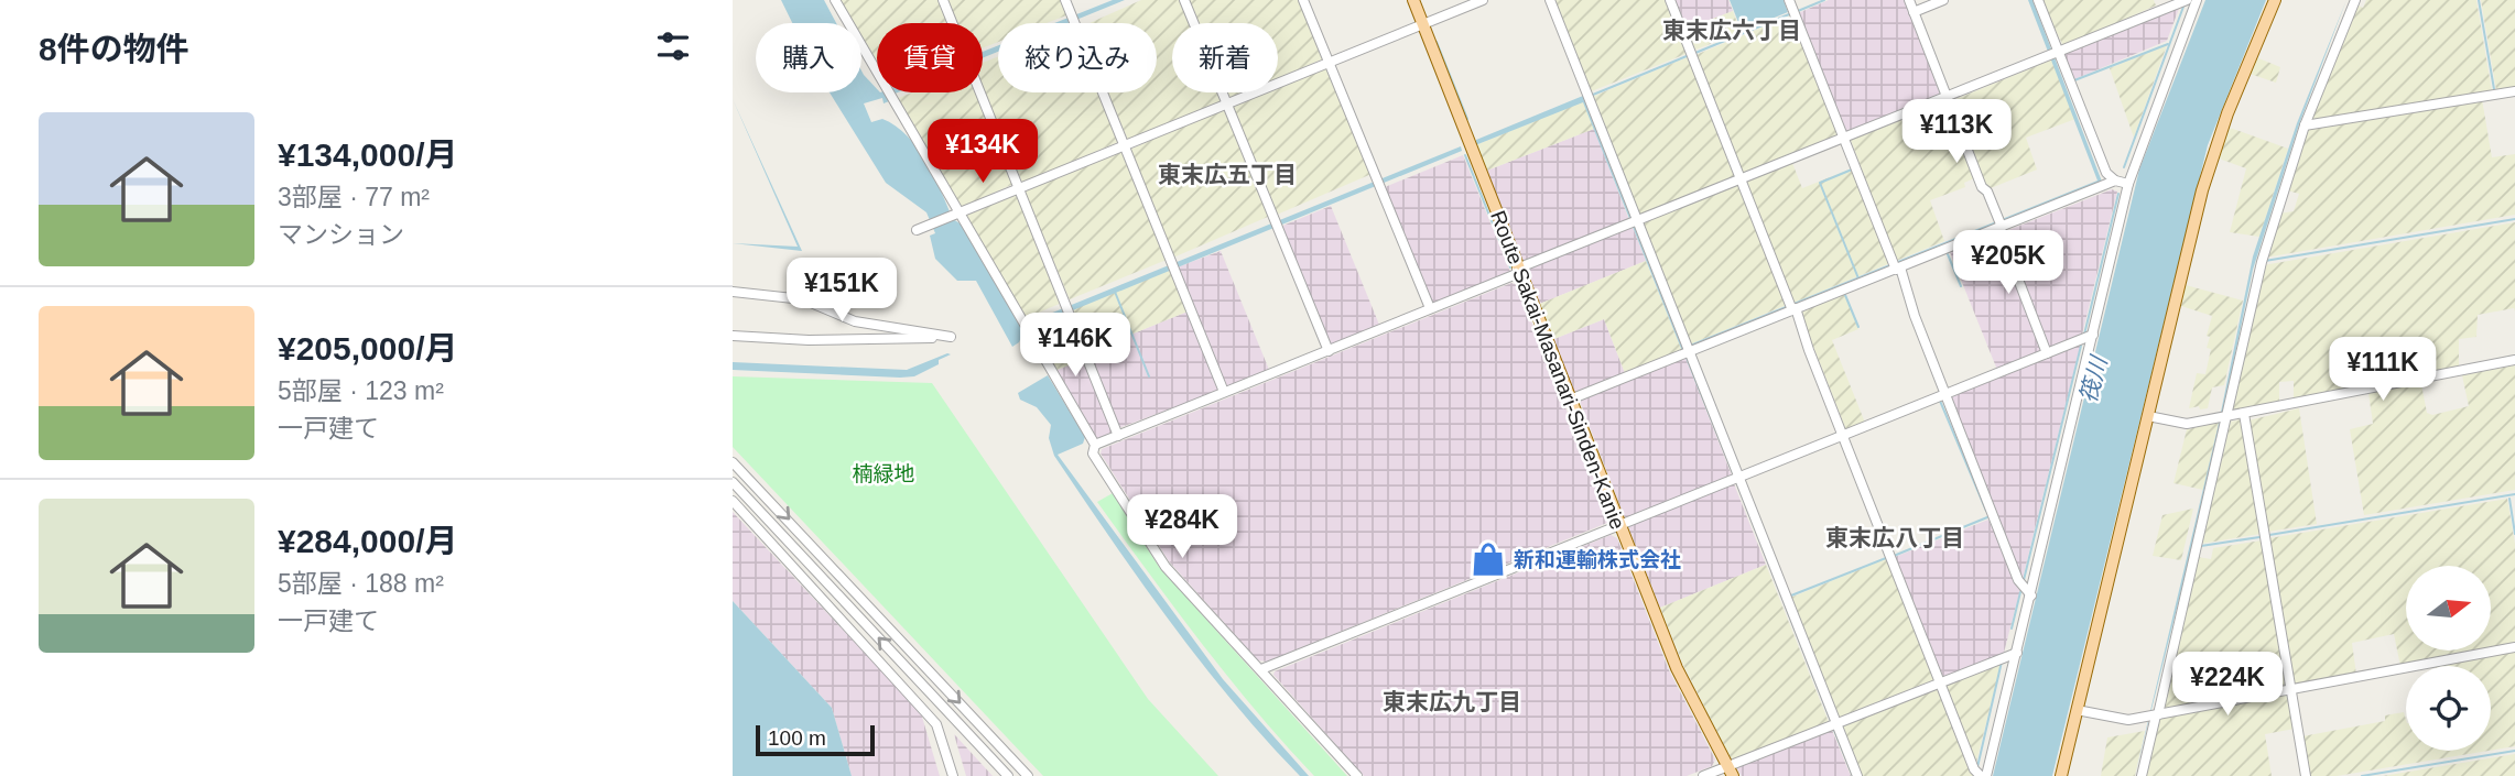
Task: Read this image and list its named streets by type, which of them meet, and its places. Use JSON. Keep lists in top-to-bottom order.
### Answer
{
  "streets": {
    "main road": ["Route Sakai-Masanari-Sinden-Kanie"]
  },
  "districts": [
    "東末広六丁目",
    "東末広五丁目",
    "東末広八丁目",
    "東末広九丁目"
  ],
  "water": ["筏川"],
  "parks": ["楠緑地"],
  "places": {
    "shop": ["新和運輸株式会社"]
  },
  "scale_bar": "100 m",
  "north": "right",
  "page": {
    "heading": "8件の物件",
    "chip": [
      "購入",
      "賃貸",
      "絞り込み",
      "新着"
    ],
    "list": [
      {
        "name": "¥134,000/月",
        "note": "3部屋 · 77 m² · マンション"
      },
      {
        "name": "¥205,000/月",
        "note": "5部屋 · 123 m² · 一戸建て"
      },
      {
        "name": "¥284,000/月",
        "note": "5部屋 · 188 m² · 一戸建て"
      }
    ],
    "price": [
      "¥113K",
      "¥134K",
      "¥205K",
      "¥151K",
      "¥146K",
      "¥111K",
      "¥284K",
      "¥224K"
    ],
    "scale": "100 m"
  }
}
